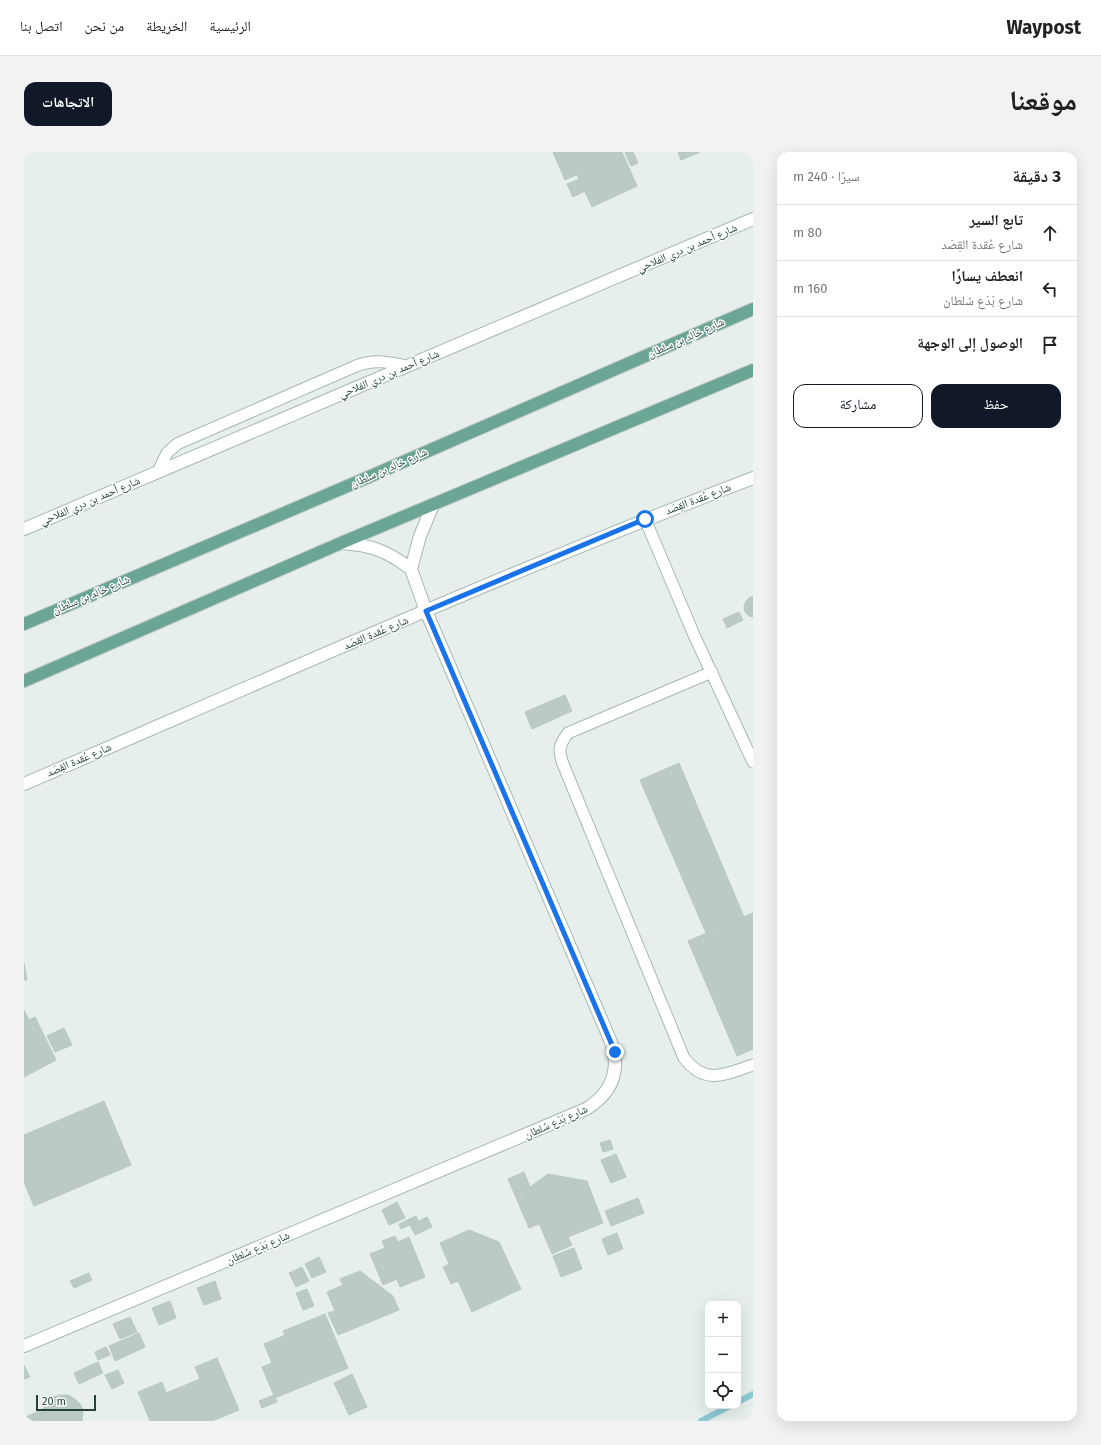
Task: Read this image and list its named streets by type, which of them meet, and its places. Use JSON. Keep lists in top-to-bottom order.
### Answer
{
  "streets": {
    "main road": ["شارع خالِد بن سلطان"],
    "street": ["شارع أحمد بن دري الفلاحي", "شارع عُقدة القِصَد", "شارع بَدَع سُلطان"]
  },
  "crossings": [
    ["شارع عُقدة القِصَد", "شارع بَدَع سُلطان"]
  ],
  "scale_bar": "20 m",
  "page": {
    "header": "Waypost",
    "nav": [
      "الرئيسية",
      "الخريطة",
      "من نحن",
      "اتصل بنا"
    ],
    "title": "موقعنا",
    "buttons": [
      "الاتجاهات",
      ["حفظ", "مشاركة"]
    ],
    "heading": ["3 دقيقة", "سيرًا · 240 m"],
    "list": [
      ["تابع السير", "شارع عُقدة القِصَد", "80 m"],
      ["انعطف يسارًا", "شارع بَدَع سُلطان", "160 m"],
      "الوصول إلى الوجهة"
    ],
    "map_buttons": ["+", "−"],
    "scale": "20 m"
  }
}
